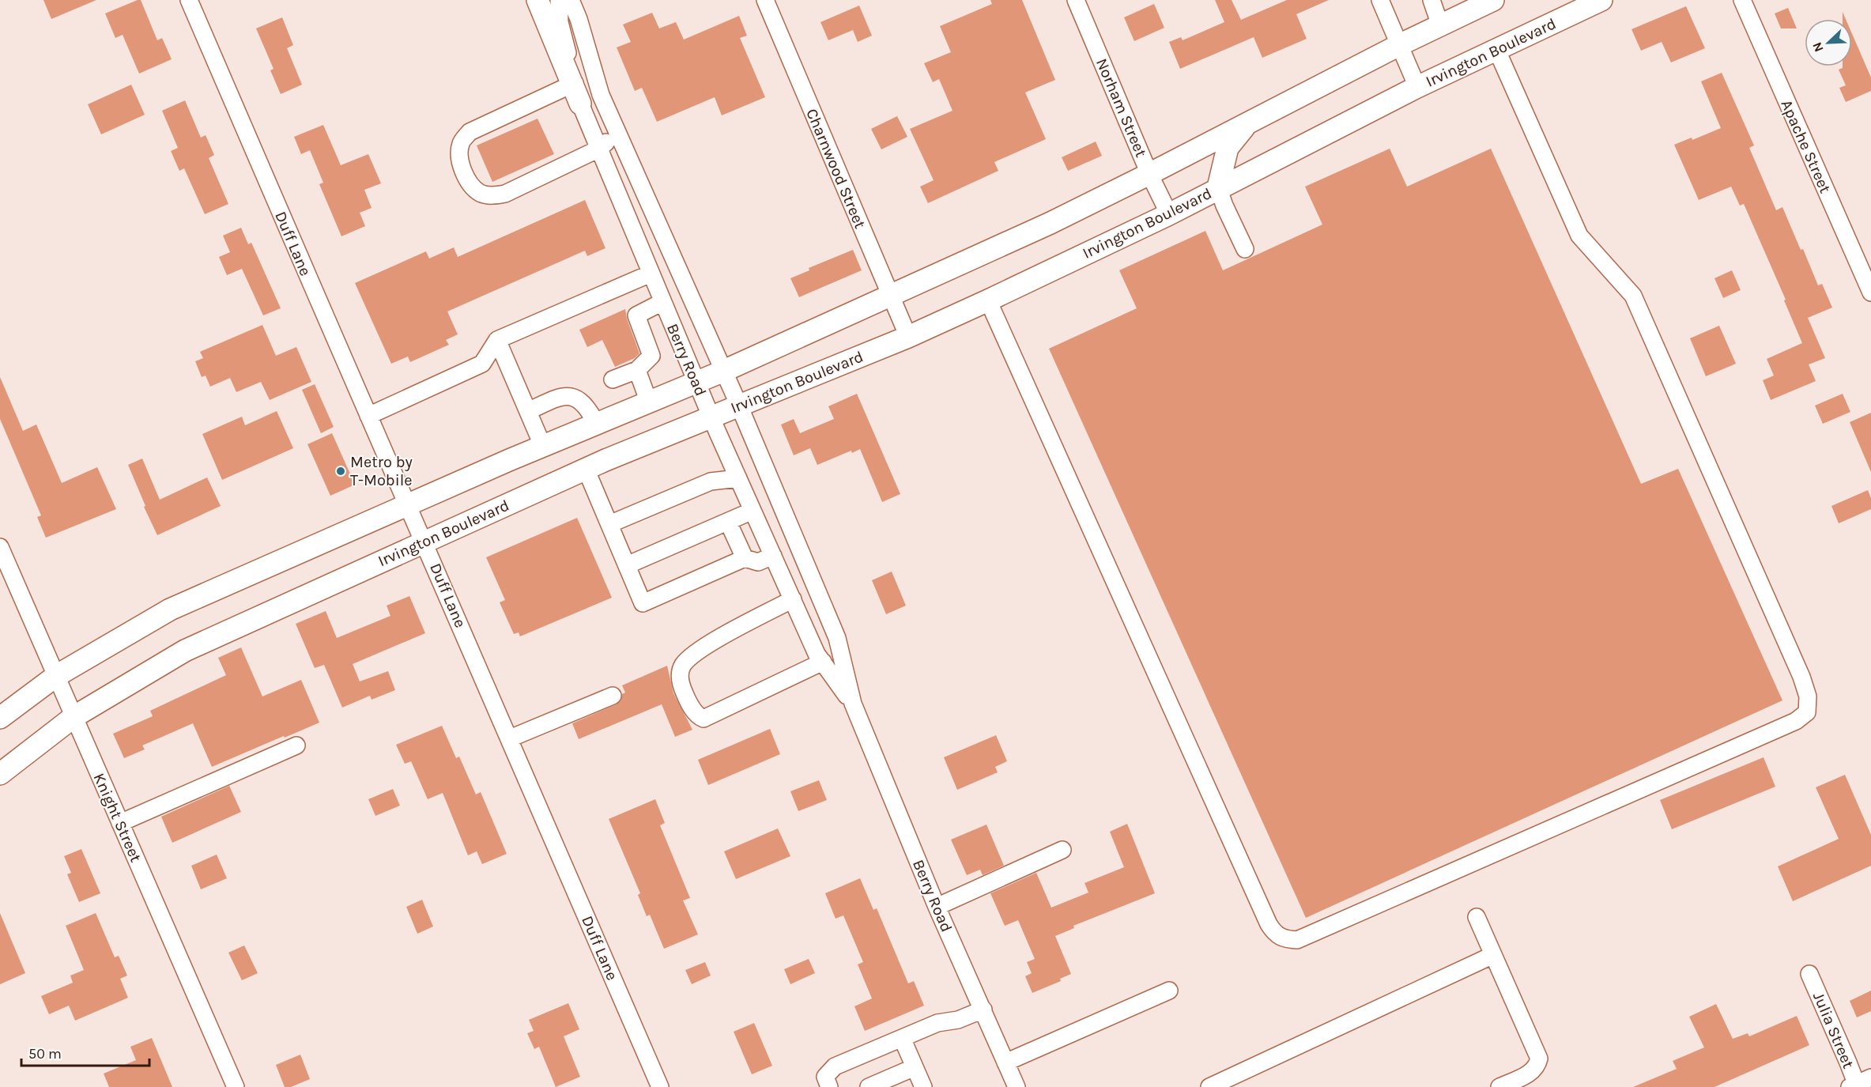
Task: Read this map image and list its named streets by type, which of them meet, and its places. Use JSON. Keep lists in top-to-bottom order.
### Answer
{
  "streets": {
    "main road": ["Irvington Boulevard"],
    "street": [
      "Norham Street",
      "Apache Street",
      "Charnwood Street",
      "Duff Lane",
      "Berry Road",
      "Knight Street",
      "Julia Street"
    ]
  },
  "crossings": [
    ["Irvington Boulevard", "Norham Street"],
    ["Irvington Boulevard", "Charnwood Street"],
    ["Irvington Boulevard", "Duff Lane"],
    ["Irvington Boulevard", "Berry Road"],
    ["Irvington Boulevard", "Knight Street"]
  ],
  "places": ["Metro by T-Mobile"],
  "scale_bar": "50 m",
  "north": "bottom left"
}
